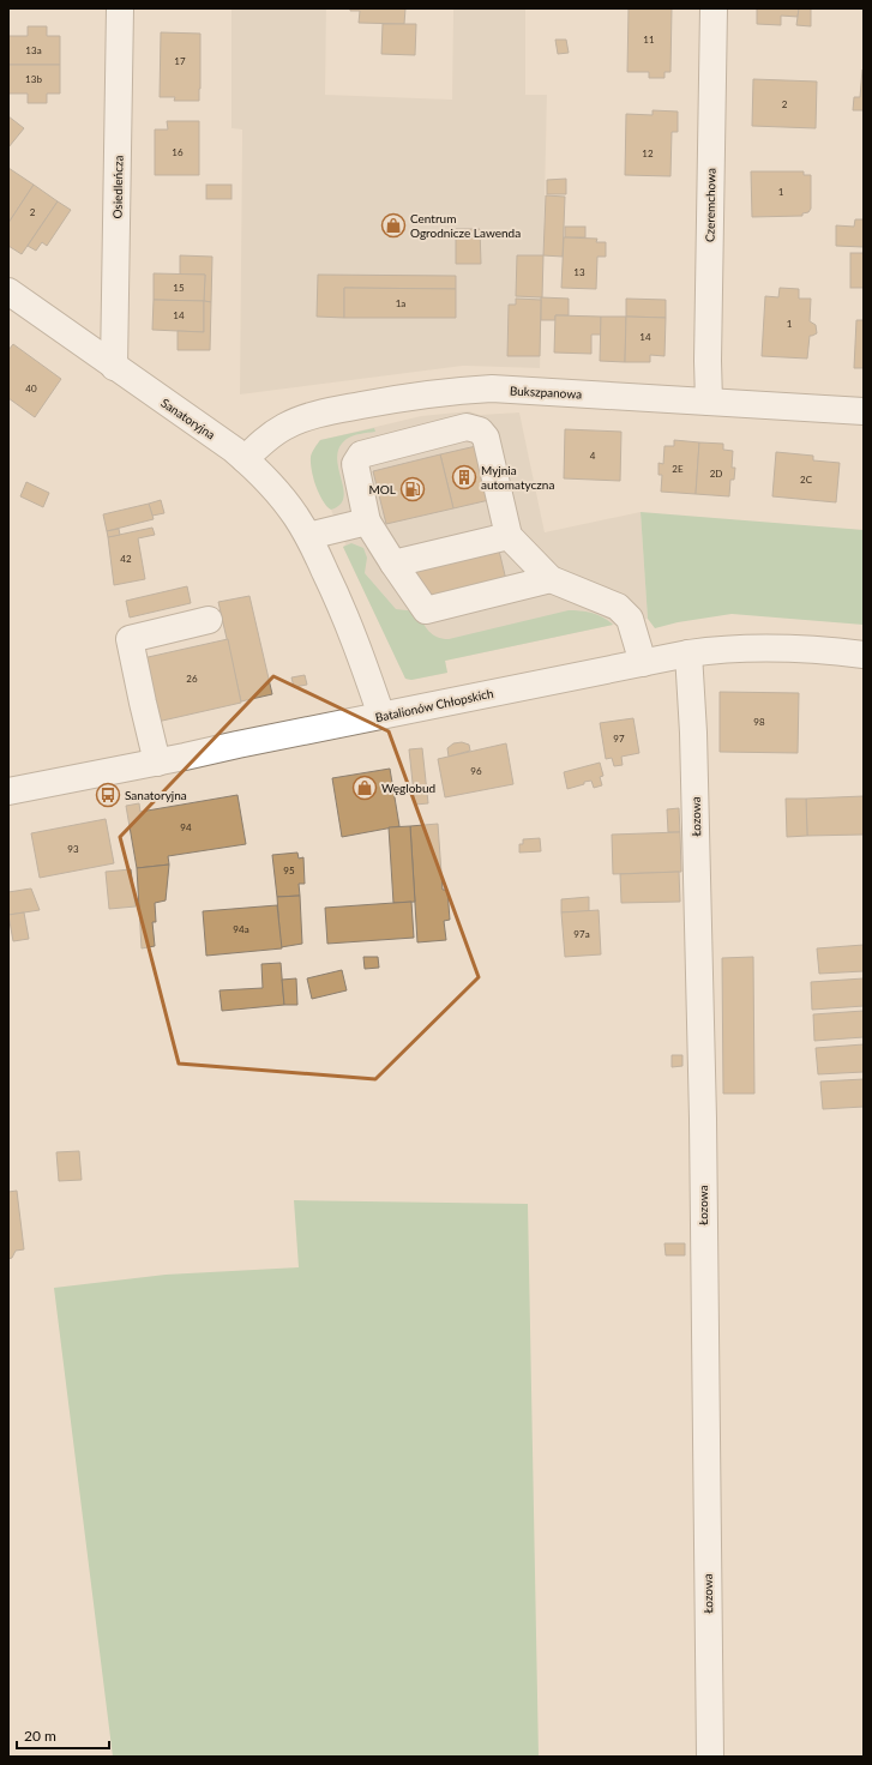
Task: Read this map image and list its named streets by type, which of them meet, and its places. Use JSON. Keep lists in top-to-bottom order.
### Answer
{
  "streets": {
    "street": [
      "Osiedleńcza",
      "Czeremchowa",
      "Bukszpanowa",
      "Sanatoryjna",
      "Batalionów Chłopskich",
      "Łozowa"
    ]
  },
  "crossings": [
    ["Osiedleńcza", "Sanatoryjna"],
    ["Czeremchowa", "Bukszpanowa"],
    ["Bukszpanowa", "Sanatoryjna"],
    ["Sanatoryjna", "Batalionów Chłopskich"],
    ["Batalionów Chłopskich", "Łozowa"]
  ],
  "places": {
    "shop": ["Centrum Ogrodnicze Lawenda", "Węglobud"],
    "building": ["Myjnia automatyczna"],
    "fuel station": ["MOL"],
    "bus stop": ["Sanatoryjna"]
  },
  "house_numbers": [
    "11",
    "13a",
    "17",
    "13b",
    "2",
    "16",
    "12",
    "1",
    "2",
    "13",
    "15",
    "1a",
    "14",
    "1",
    "14",
    "40",
    "4",
    "2E",
    "2D",
    "2C",
    "42",
    "26",
    "98",
    "97",
    "96",
    "94",
    "93",
    "95",
    "94a",
    "97a"
  ],
  "scale_bar": "20 m"
}
